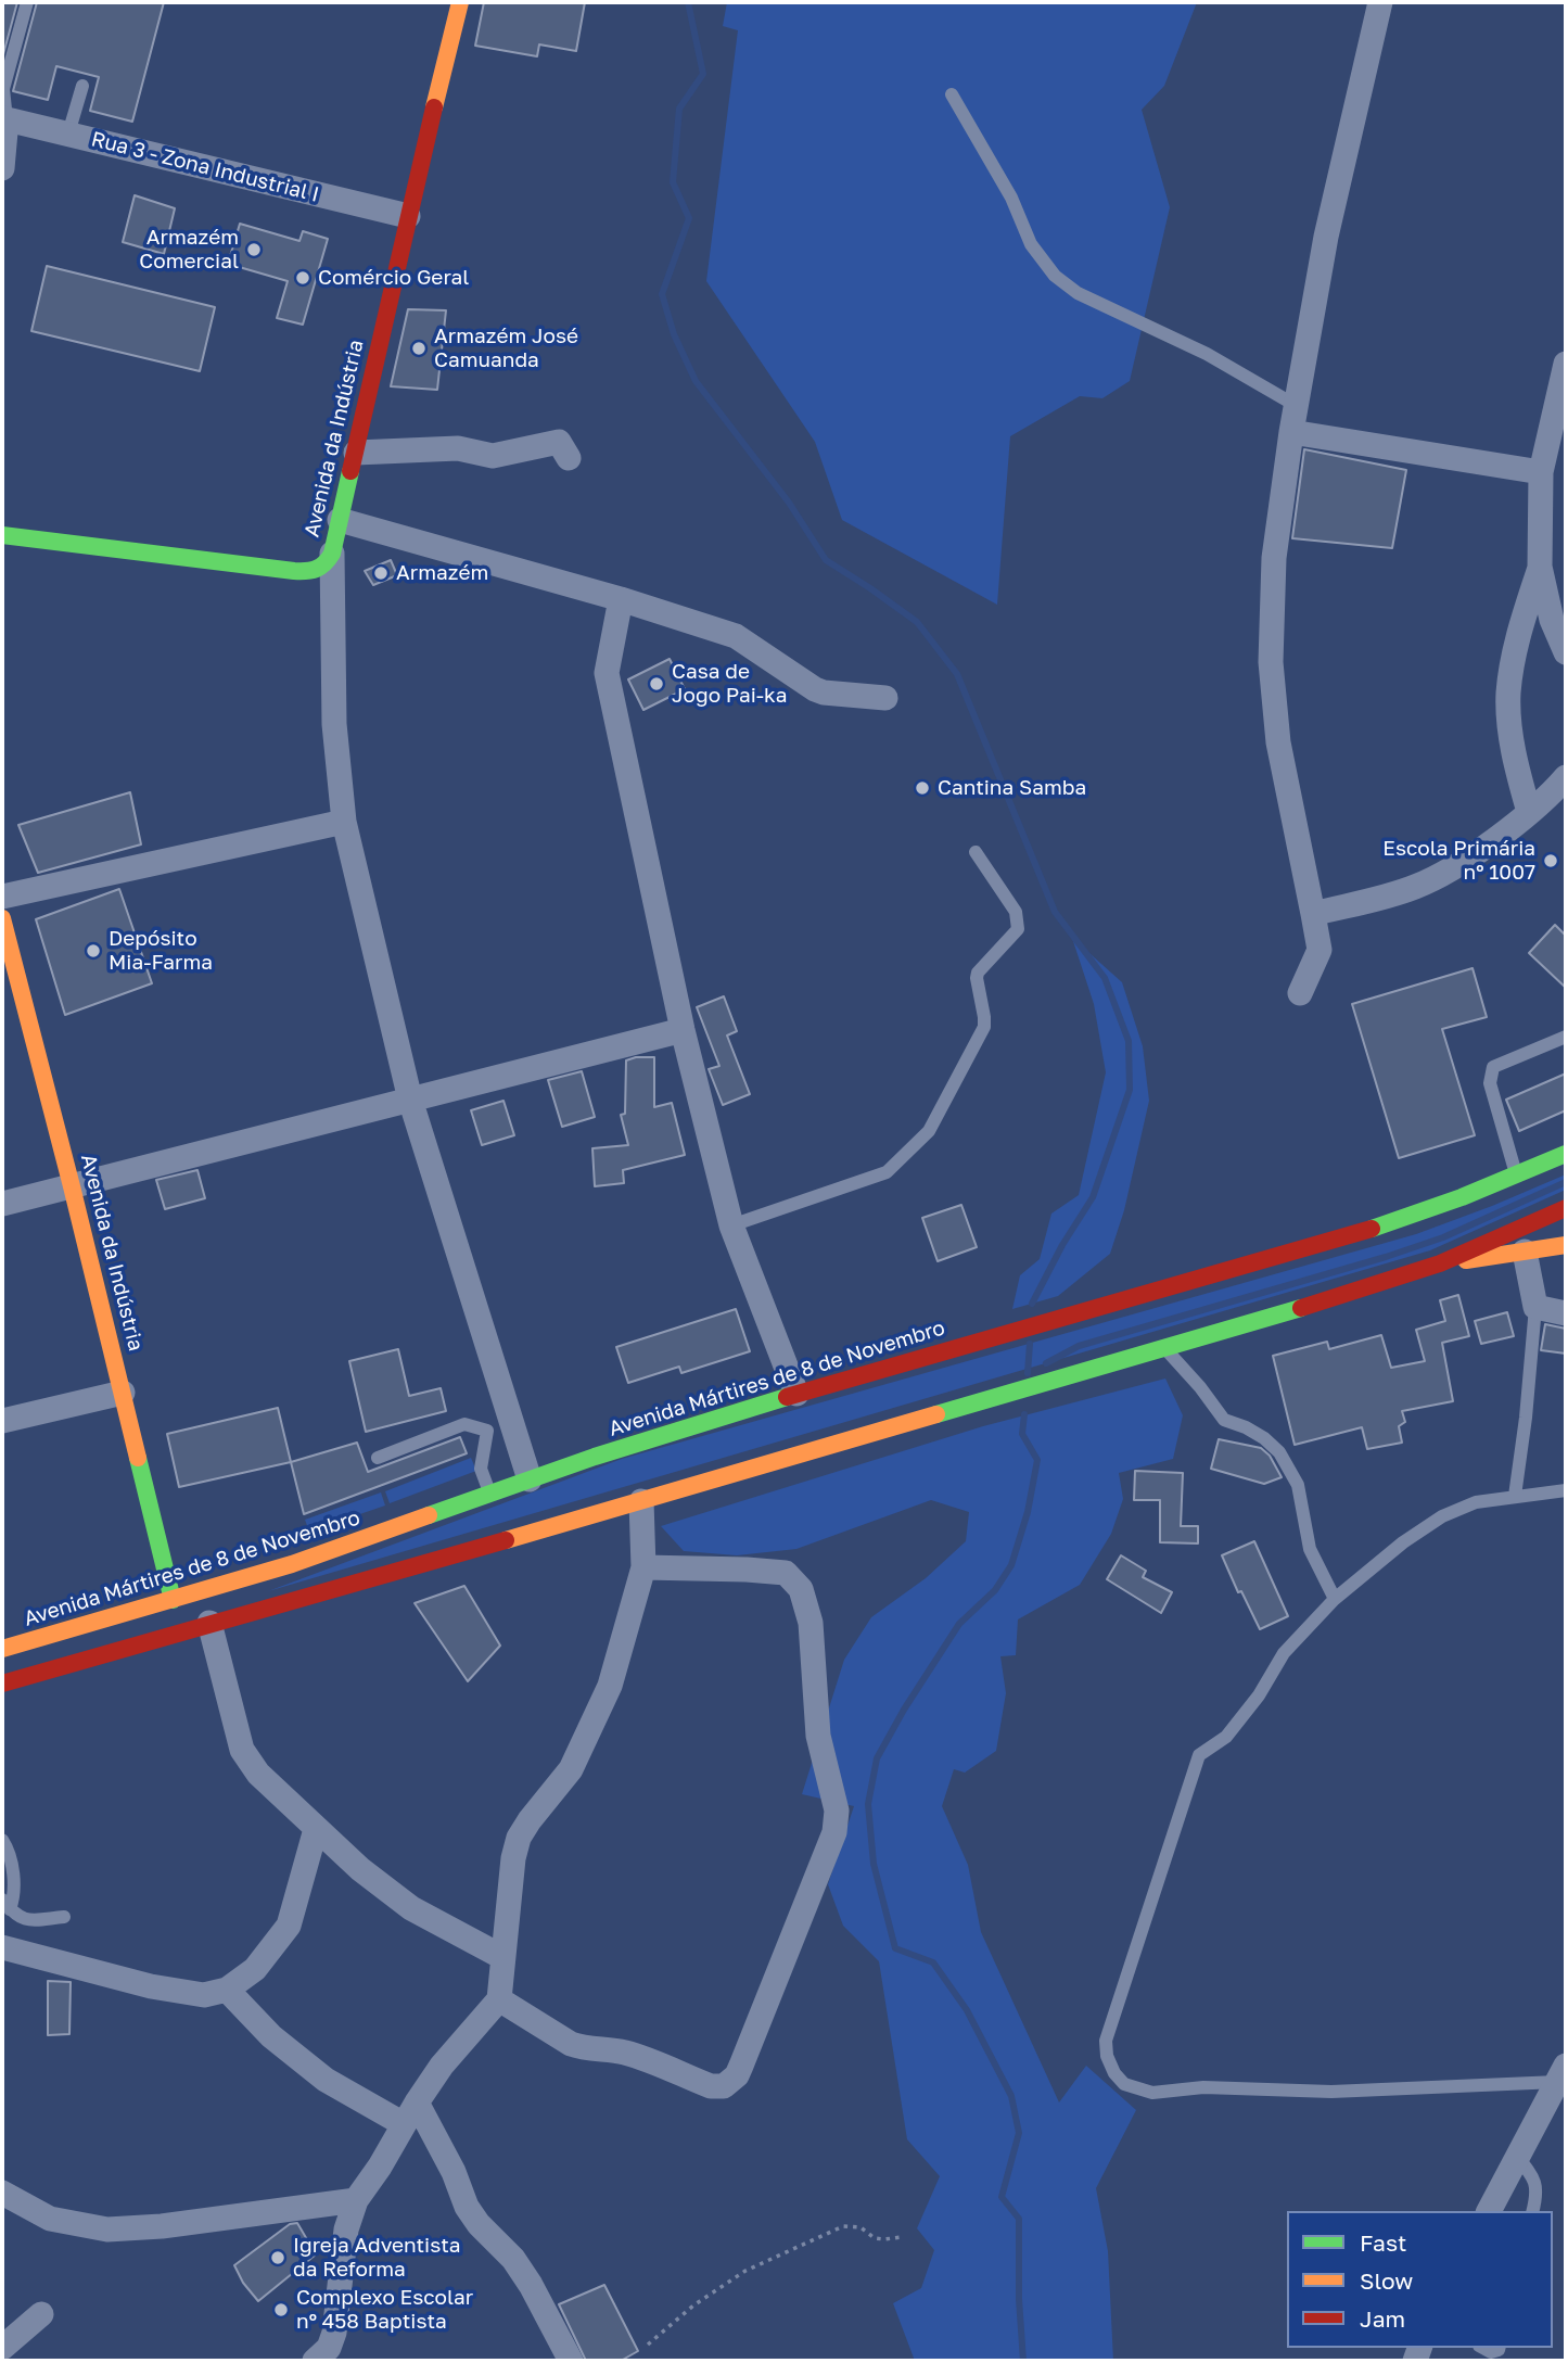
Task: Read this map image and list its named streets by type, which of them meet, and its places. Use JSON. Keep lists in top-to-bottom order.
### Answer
{
  "streets": {
    "main road": ["Avenida da Indústria", "Avenida Mártires de 8 de Novembro"],
    "street": ["Rua 3 - Zona Industrial I"]
  },
  "crossings": [
    ["Rua 3 - Zona Industrial I", "Avenida da Indústria"],
    ["Avenida da Indústria", "Avenida Mártires de 8 de Novembro"]
  ],
  "places": [
    "Armazém Comercial",
    "Comércio Geral",
    "Armazém José Camuanda",
    "Armazém",
    "Casa de Jogo Pai-ka",
    "Cantina Samba",
    "Escola Primária nº 1007",
    "Depósito Mia-Farma",
    "Igreja Adventista da Reforma",
    "Complexo Escolar nº 458 Baptista"
  ],
  "legend": ["Fast", "Slow", "Jam"]
}
